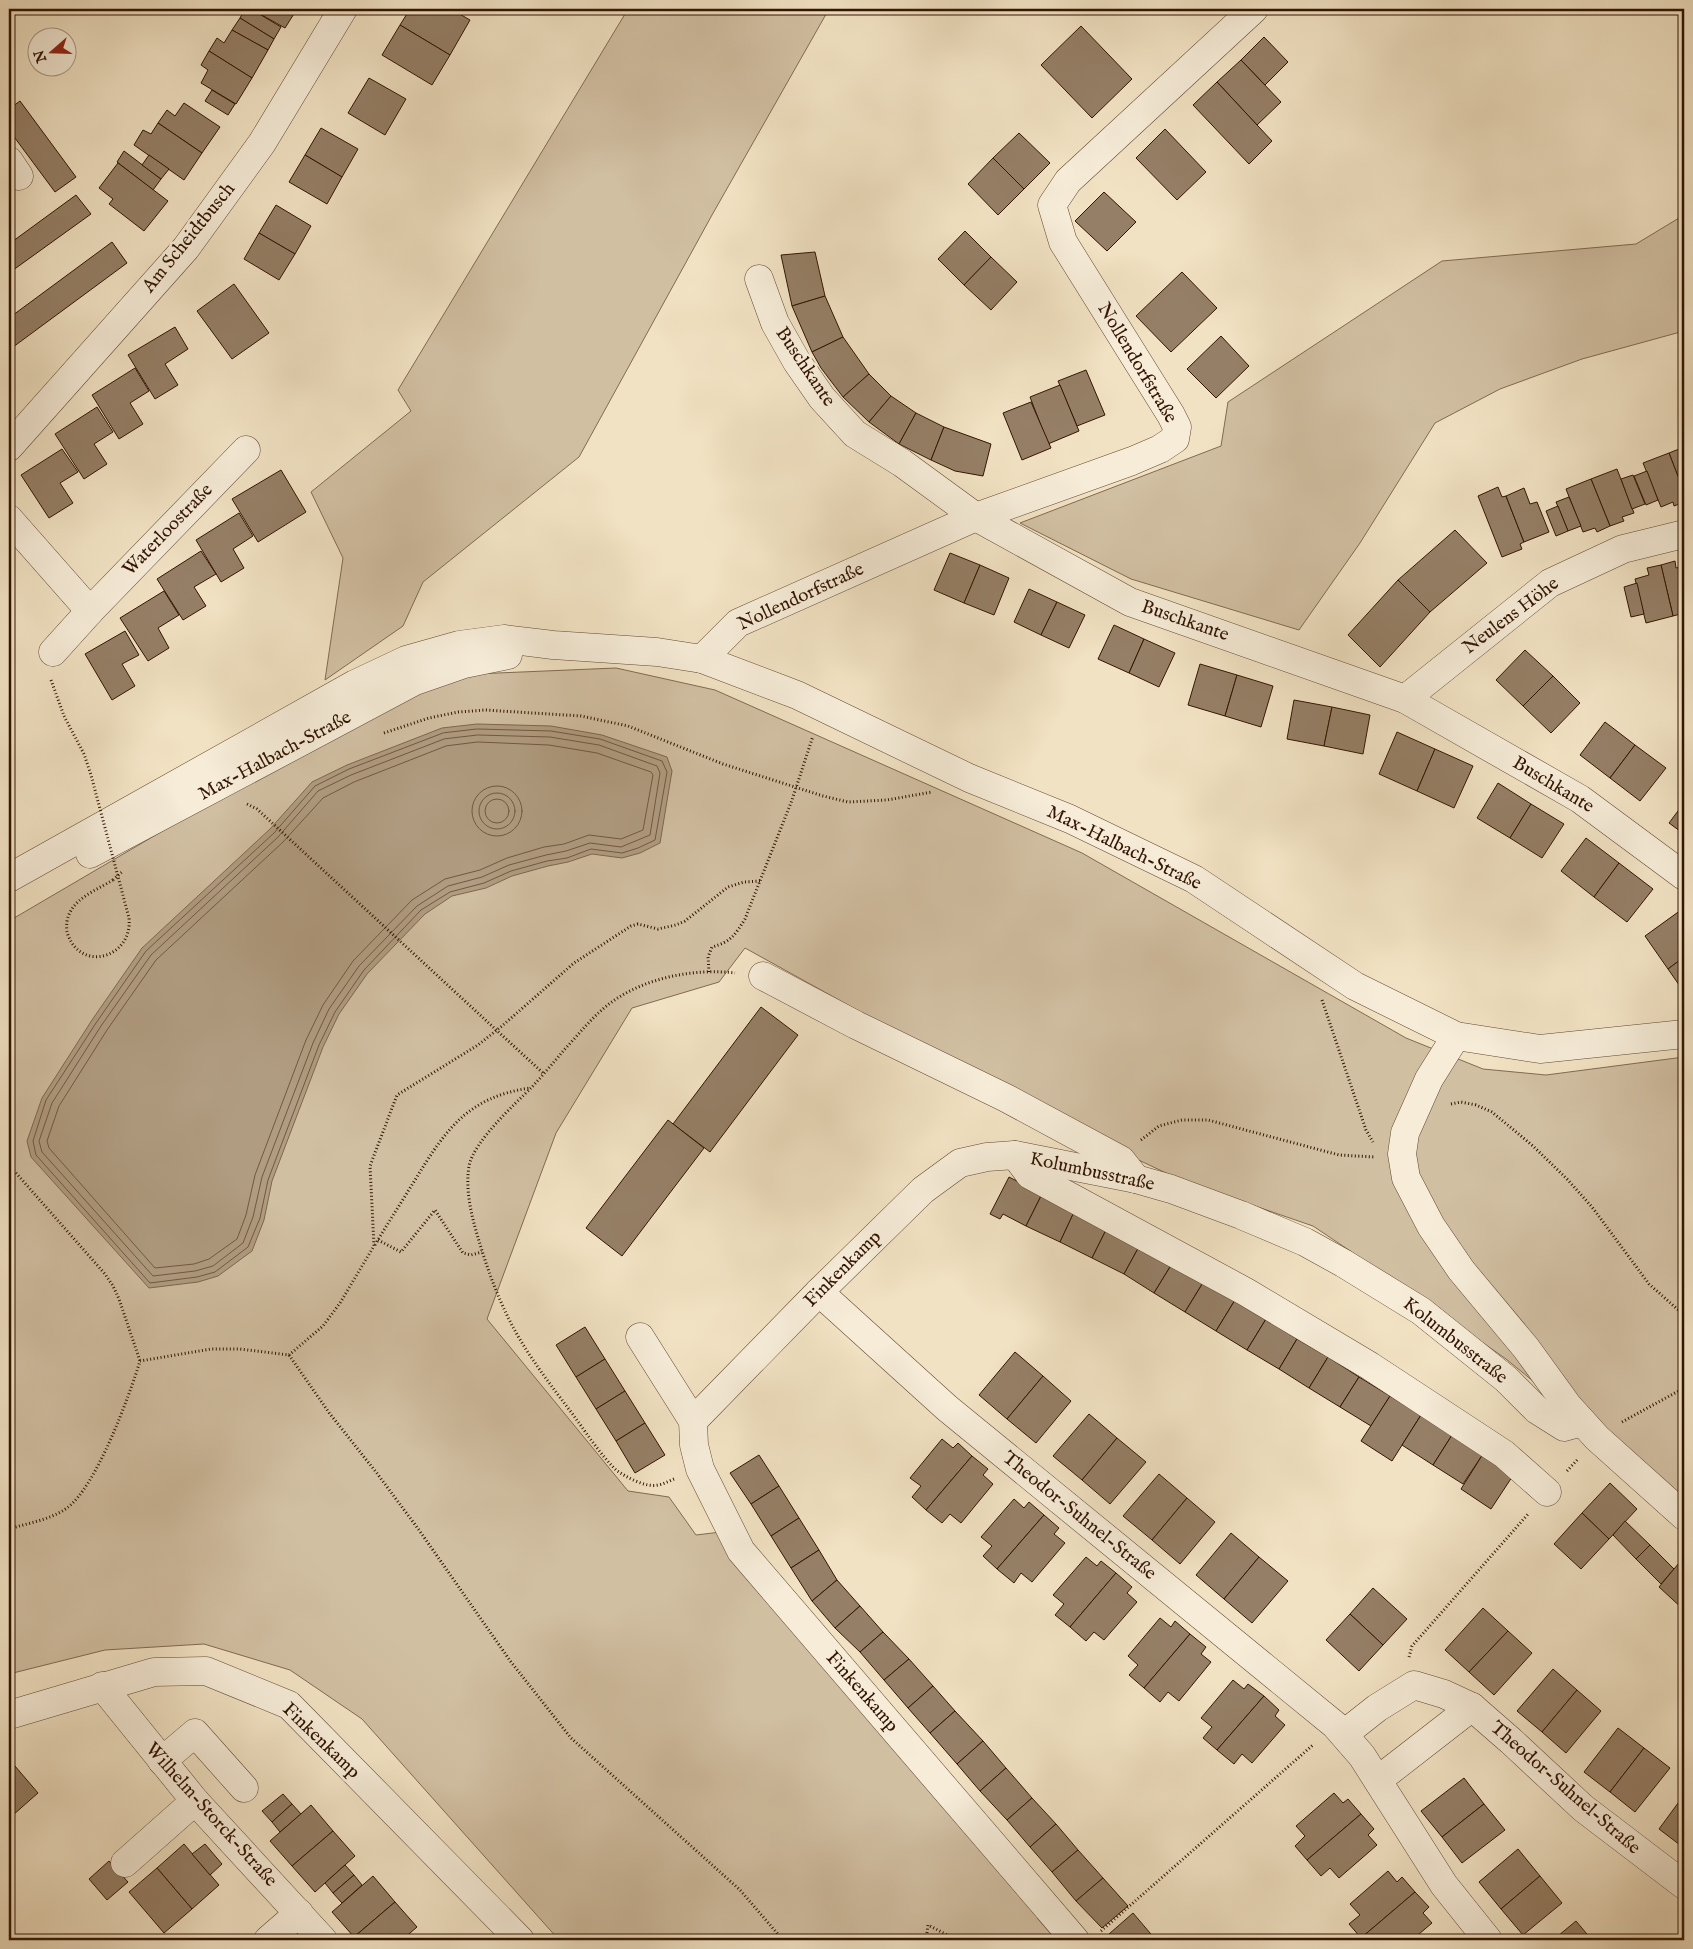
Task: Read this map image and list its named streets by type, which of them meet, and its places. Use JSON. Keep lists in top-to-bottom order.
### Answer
{
  "streets": {
    "street": [
      "Am Scheidtbusch",
      "Nollendorfstraße",
      "Buschkante",
      "Waterloostraße",
      "Neulens Höhe",
      "Max-Halbach-Straße",
      "Kolumbusstraße",
      "Finkenkamp",
      "Theodor-Suhnel-Straße",
      "Wilhelm-Storck-Straße"
    ]
  },
  "crossings": [
    ["Nollendorfstraße", "Buschkante"],
    ["Nollendorfstraße", "Max-Halbach-Straße"],
    ["Buschkante", "Neulens Höhe"],
    ["Max-Halbach-Straße", "Kolumbusstraße"],
    ["Kolumbusstraße", "Finkenkamp"],
    ["Finkenkamp", "Theodor-Suhnel-Straße"],
    ["Finkenkamp", "Wilhelm-Storck-Straße"]
  ],
  "north": "left"
}
